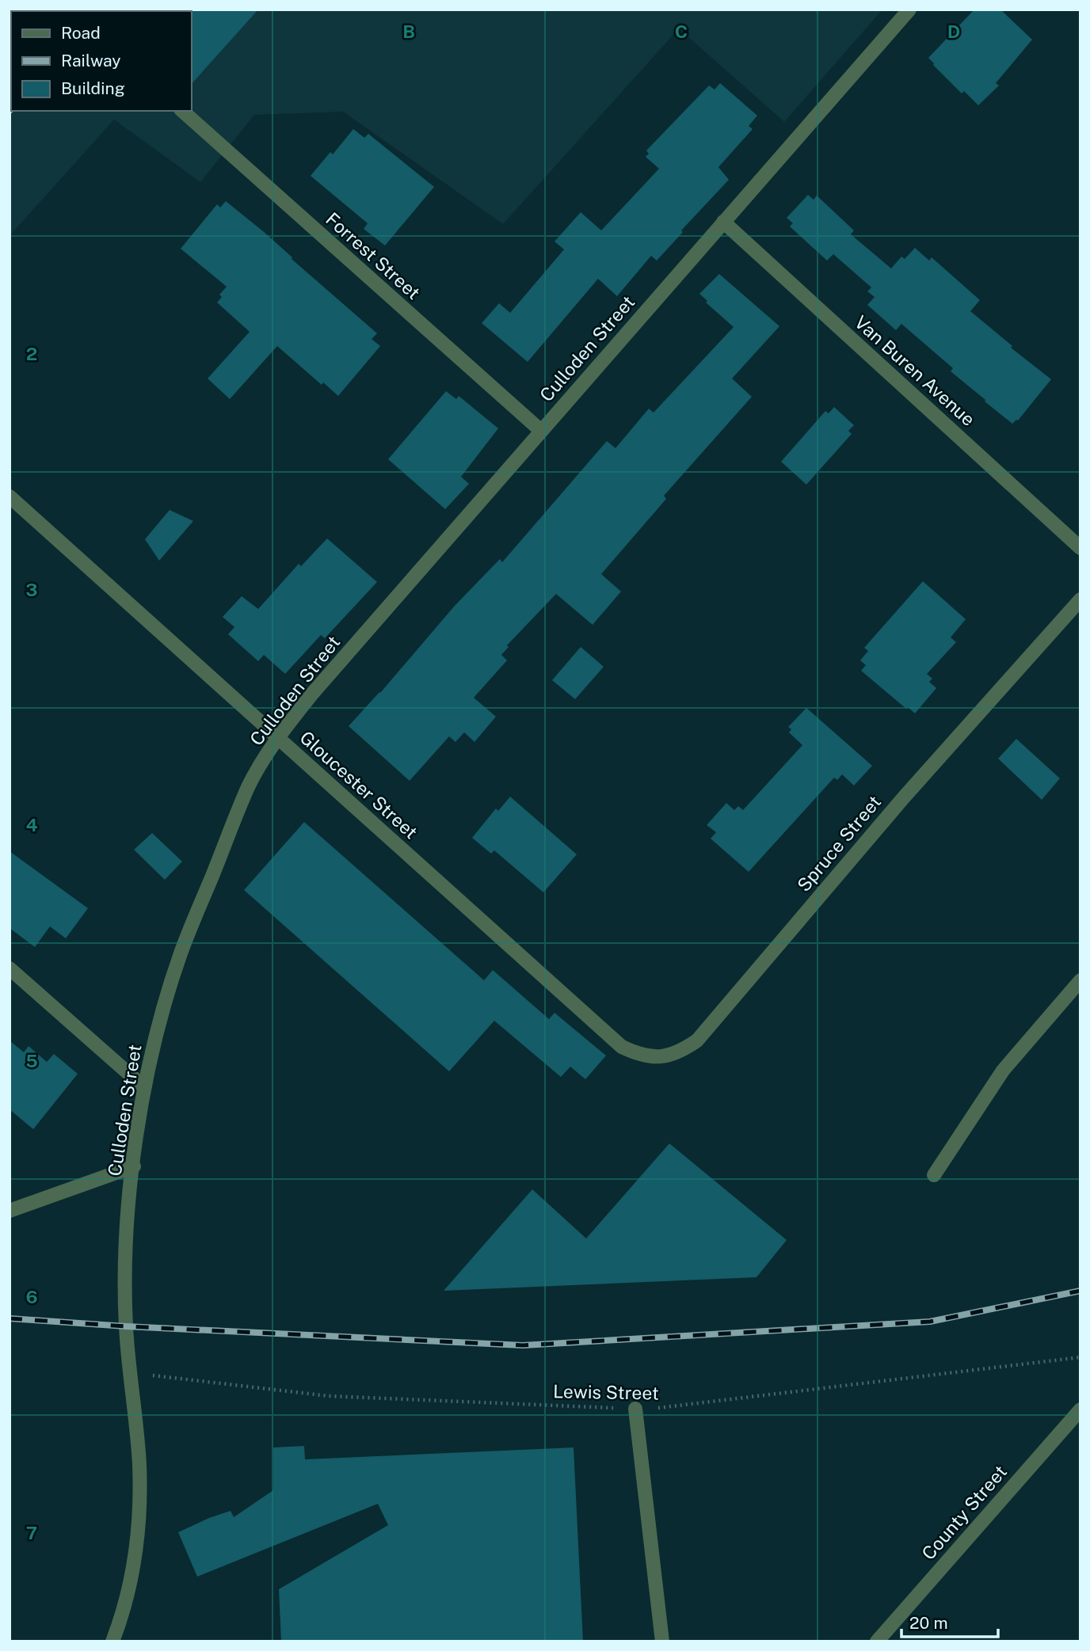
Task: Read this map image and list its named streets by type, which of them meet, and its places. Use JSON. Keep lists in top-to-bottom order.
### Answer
{
  "streets": {
    "street": [
      "Forrest Street",
      "Culloden Street",
      "Van Buren Avenue",
      "Gloucester Street",
      "Spruce Street",
      "County Street"
    ],
    "path": ["Lewis Street"]
  },
  "crossings": [
    ["Forrest Street", "Culloden Street"],
    ["Culloden Street", "Van Buren Avenue"],
    ["Culloden Street", "Gloucester Street"],
    ["Culloden Street", "Lewis Street"],
    ["Gloucester Street", "Spruce Street"]
  ],
  "legend": ["Road", "Railway", "Building"],
  "scale_bar": "20 m",
  "grid": {
    "columns": ["B", "C", "D"],
    "rows": [
      "2",
      "3",
      "4",
      "5",
      "6",
      "7"
    ]
  }
}
